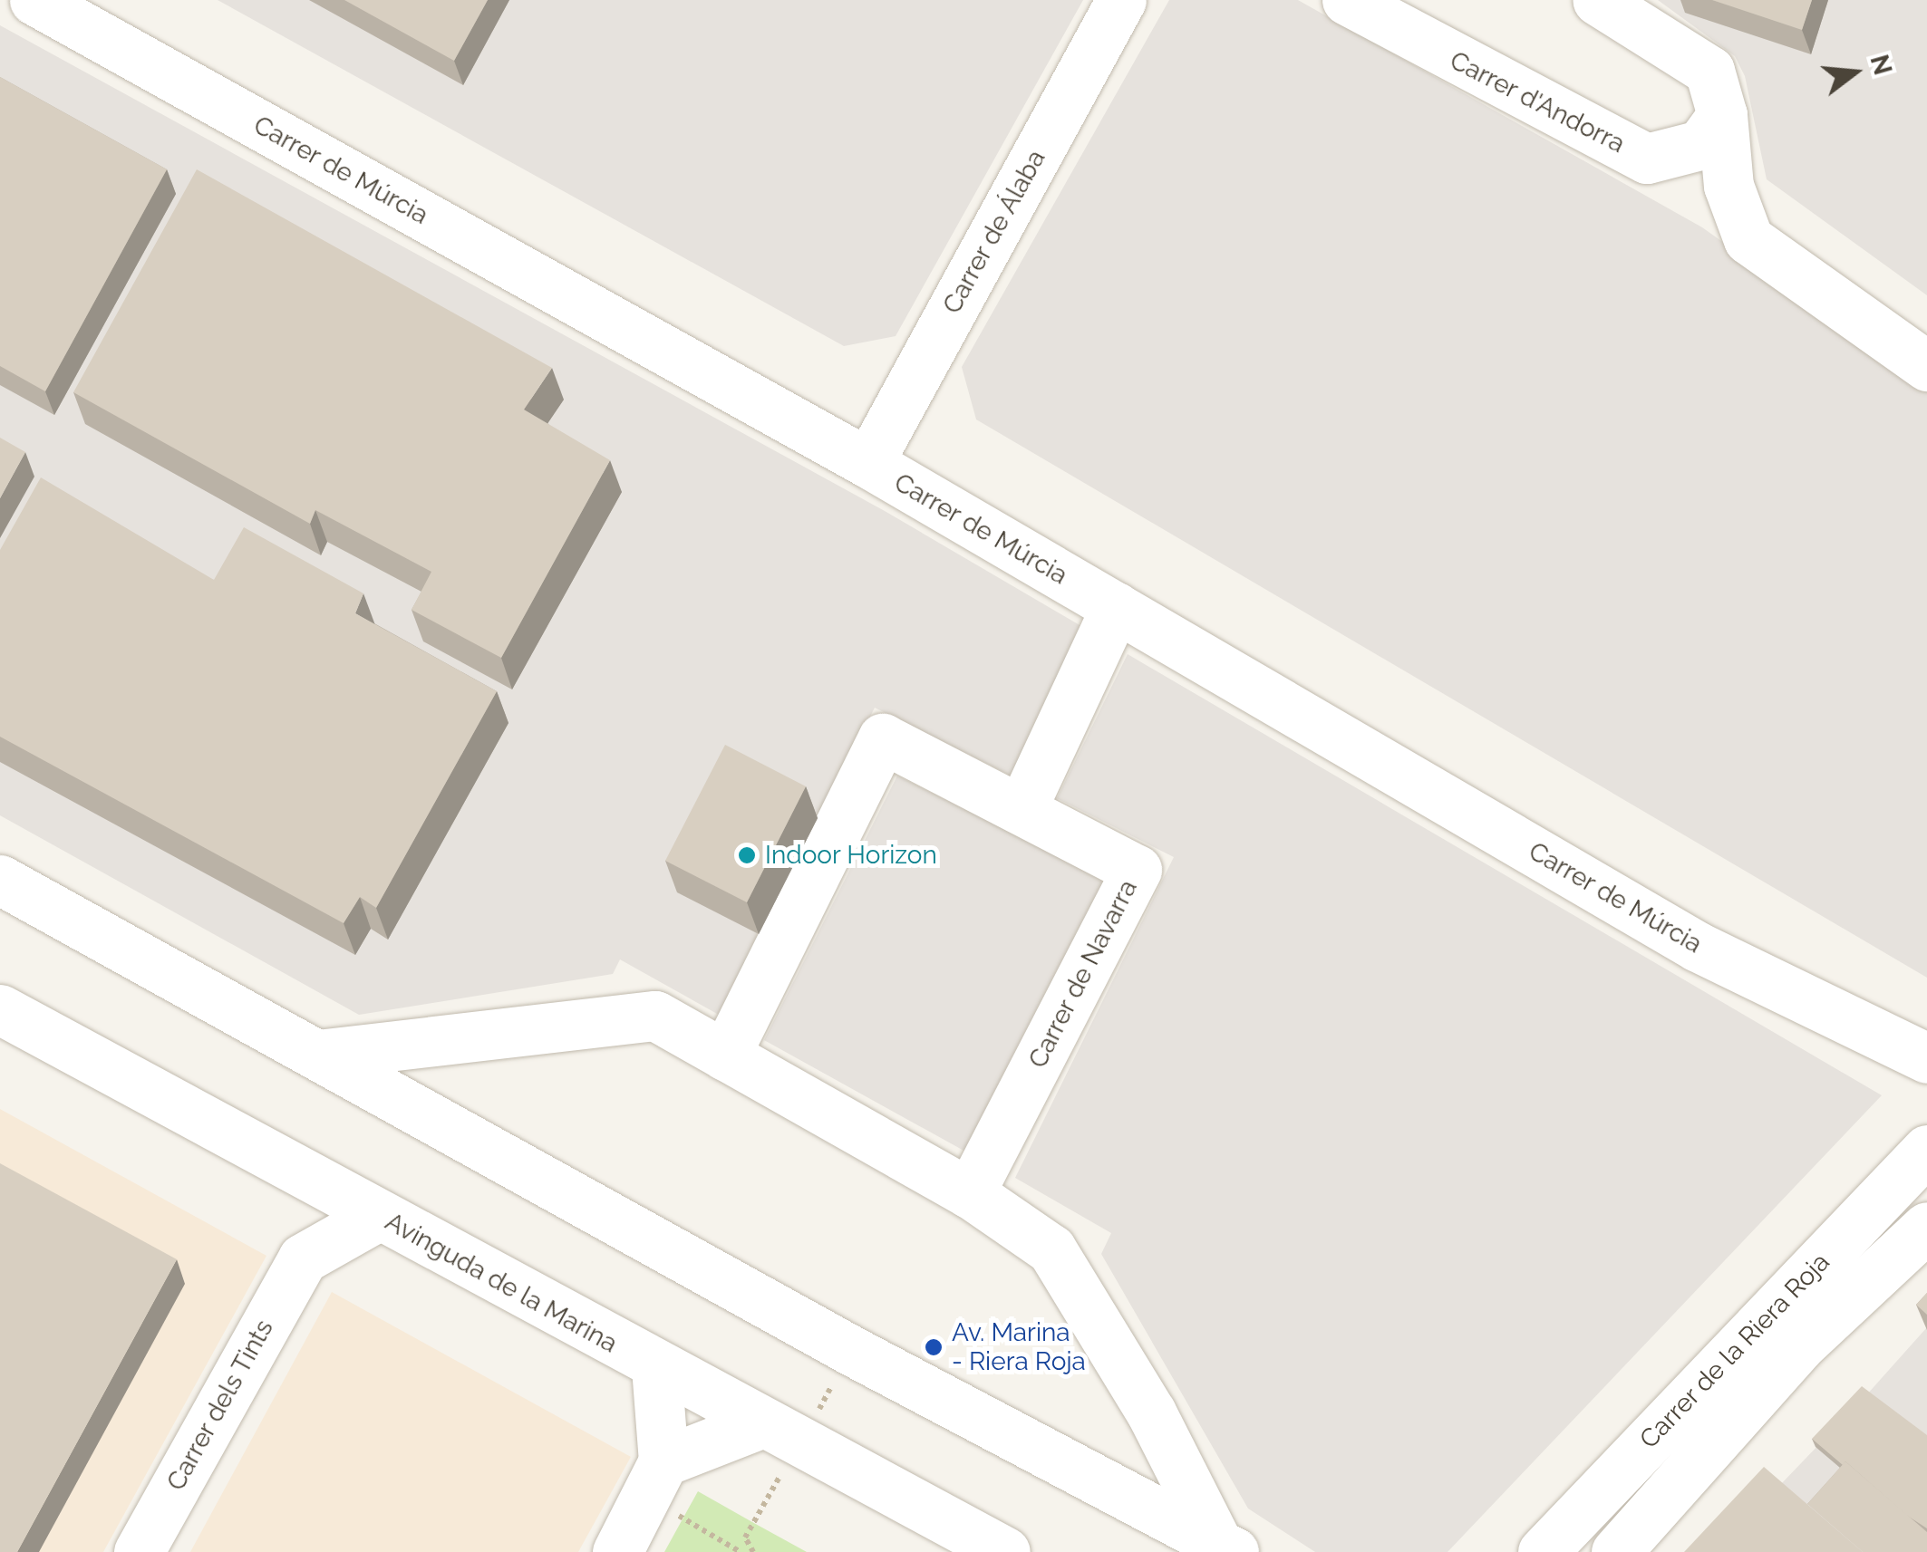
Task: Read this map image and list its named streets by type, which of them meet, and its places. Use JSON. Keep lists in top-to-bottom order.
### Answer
{
  "streets": {
    "street": [
      "Carrer d'Andorra",
      "Carrer de Múrcia",
      "Carrer de Álaba",
      "Carrer de Navarra",
      "Avinguda de la Marina",
      "Carrer de la Riera Roja",
      "Carrer dels Tints"
    ]
  },
  "crossings": [
    ["Carrer de Múrcia", "Carrer de Álaba"]
  ],
  "places": ["Indoor Horizon", "Av. Marina - Riera Roja"],
  "north": "right"
}
